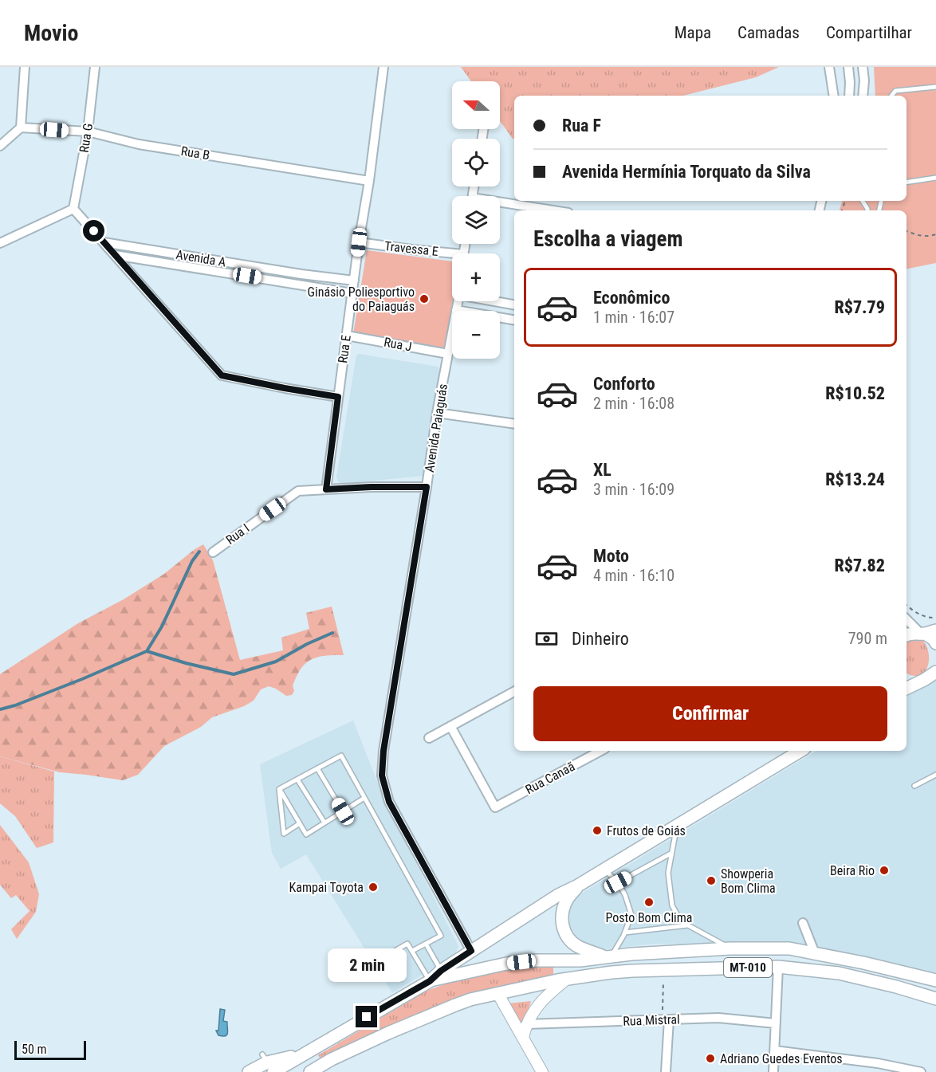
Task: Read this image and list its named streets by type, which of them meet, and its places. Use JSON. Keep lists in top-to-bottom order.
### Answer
{
  "streets": {
    "main road": ["MT-010"],
    "street": [
      "Rua G",
      "Rua B",
      "Travessa E",
      "Avenida A",
      "Rua J",
      "Rua E",
      "Avenida Paiaguás",
      "Rua I",
      "Rua Canaã",
      "Rua Mistral"
    ]
  },
  "crossings": [
    ["Rua G", "Rua B"],
    ["Rua B", "Rua E"],
    ["Travessa E", "Rua E"],
    ["Avenida A", "Rua E"],
    ["Rua J", "Rua E"],
    ["Rua J", "Avenida Paiaguás"],
    ["Rua E", "Rua I"],
    ["Avenida Paiaguás", "Rua I"]
  ],
  "places": [
    "Ginásio Poliesportivo do Paiaguás",
    "Frutos de Goiás",
    "Beira Rio",
    "Showperia Bom Clima",
    "Kampai Toyota",
    "Posto Bom Clima",
    "Adriano Guedes Eventos"
  ],
  "scale_bar": "50 m",
  "north": "left",
  "page": {
    "header": "Movio",
    "nav": ["Mapa", "Camadas", "Compartilhar"],
    "map_buttons": ["+", "−"],
    "banner": ["Rua F", "Avenida Hermínia Torquato da Silva"],
    "heading": "Escolha a viagem",
    "list": [
      {
        "name": "Econômico",
        "note": "1 min · 16:07",
        "value": "R$7.79"
      },
      {
        "name": "Conforto",
        "note": "2 min · 16:08",
        "value": "R$10.52"
      },
      {
        "name": "XL",
        "note": "3 min · 16:09",
        "value": "R$13.24"
      },
      {
        "name": "Moto",
        "note": "4 min · 16:10",
        "value": "R$7.82"
      }
    ],
    "pay": ["Dinheiro", "790 m"],
    "buttons": "Confirmar",
    "bubble": "2 min",
    "scale": "50 m"
  }
}
